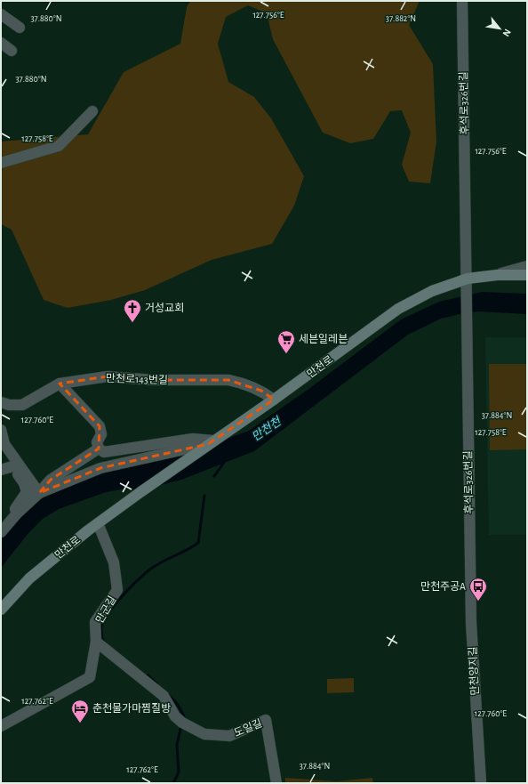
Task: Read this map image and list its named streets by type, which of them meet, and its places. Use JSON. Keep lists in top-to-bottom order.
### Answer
{
  "streets": {
    "street": [
      "후석로326번길",
      "만천로",
      "만천로143번길",
      "만군길",
      "만천양지길",
      "도일길"
    ]
  },
  "crossings": [
    ["후석로326번길", "만천로"],
    ["후석로326번길", "만천양지길"],
    ["만천로", "만천로143번길"],
    ["만천로", "만군길"],
    ["만군길", "도일길"]
  ],
  "water": ["만천천"],
  "places": {
    "church": ["거성교회"],
    "supermarket": ["세븐일레븐"],
    "bus stop": ["만천주공A"],
    "hotel": ["춘천물가마찜질방"]
  },
  "north": "bottom right",
  "coordinates": [
    "127.756°E",
    "37.880°N",
    "37.882°N",
    "127.758°E",
    "37.884°N",
    "127.760°E",
    "127.762°E"
  ]
}
